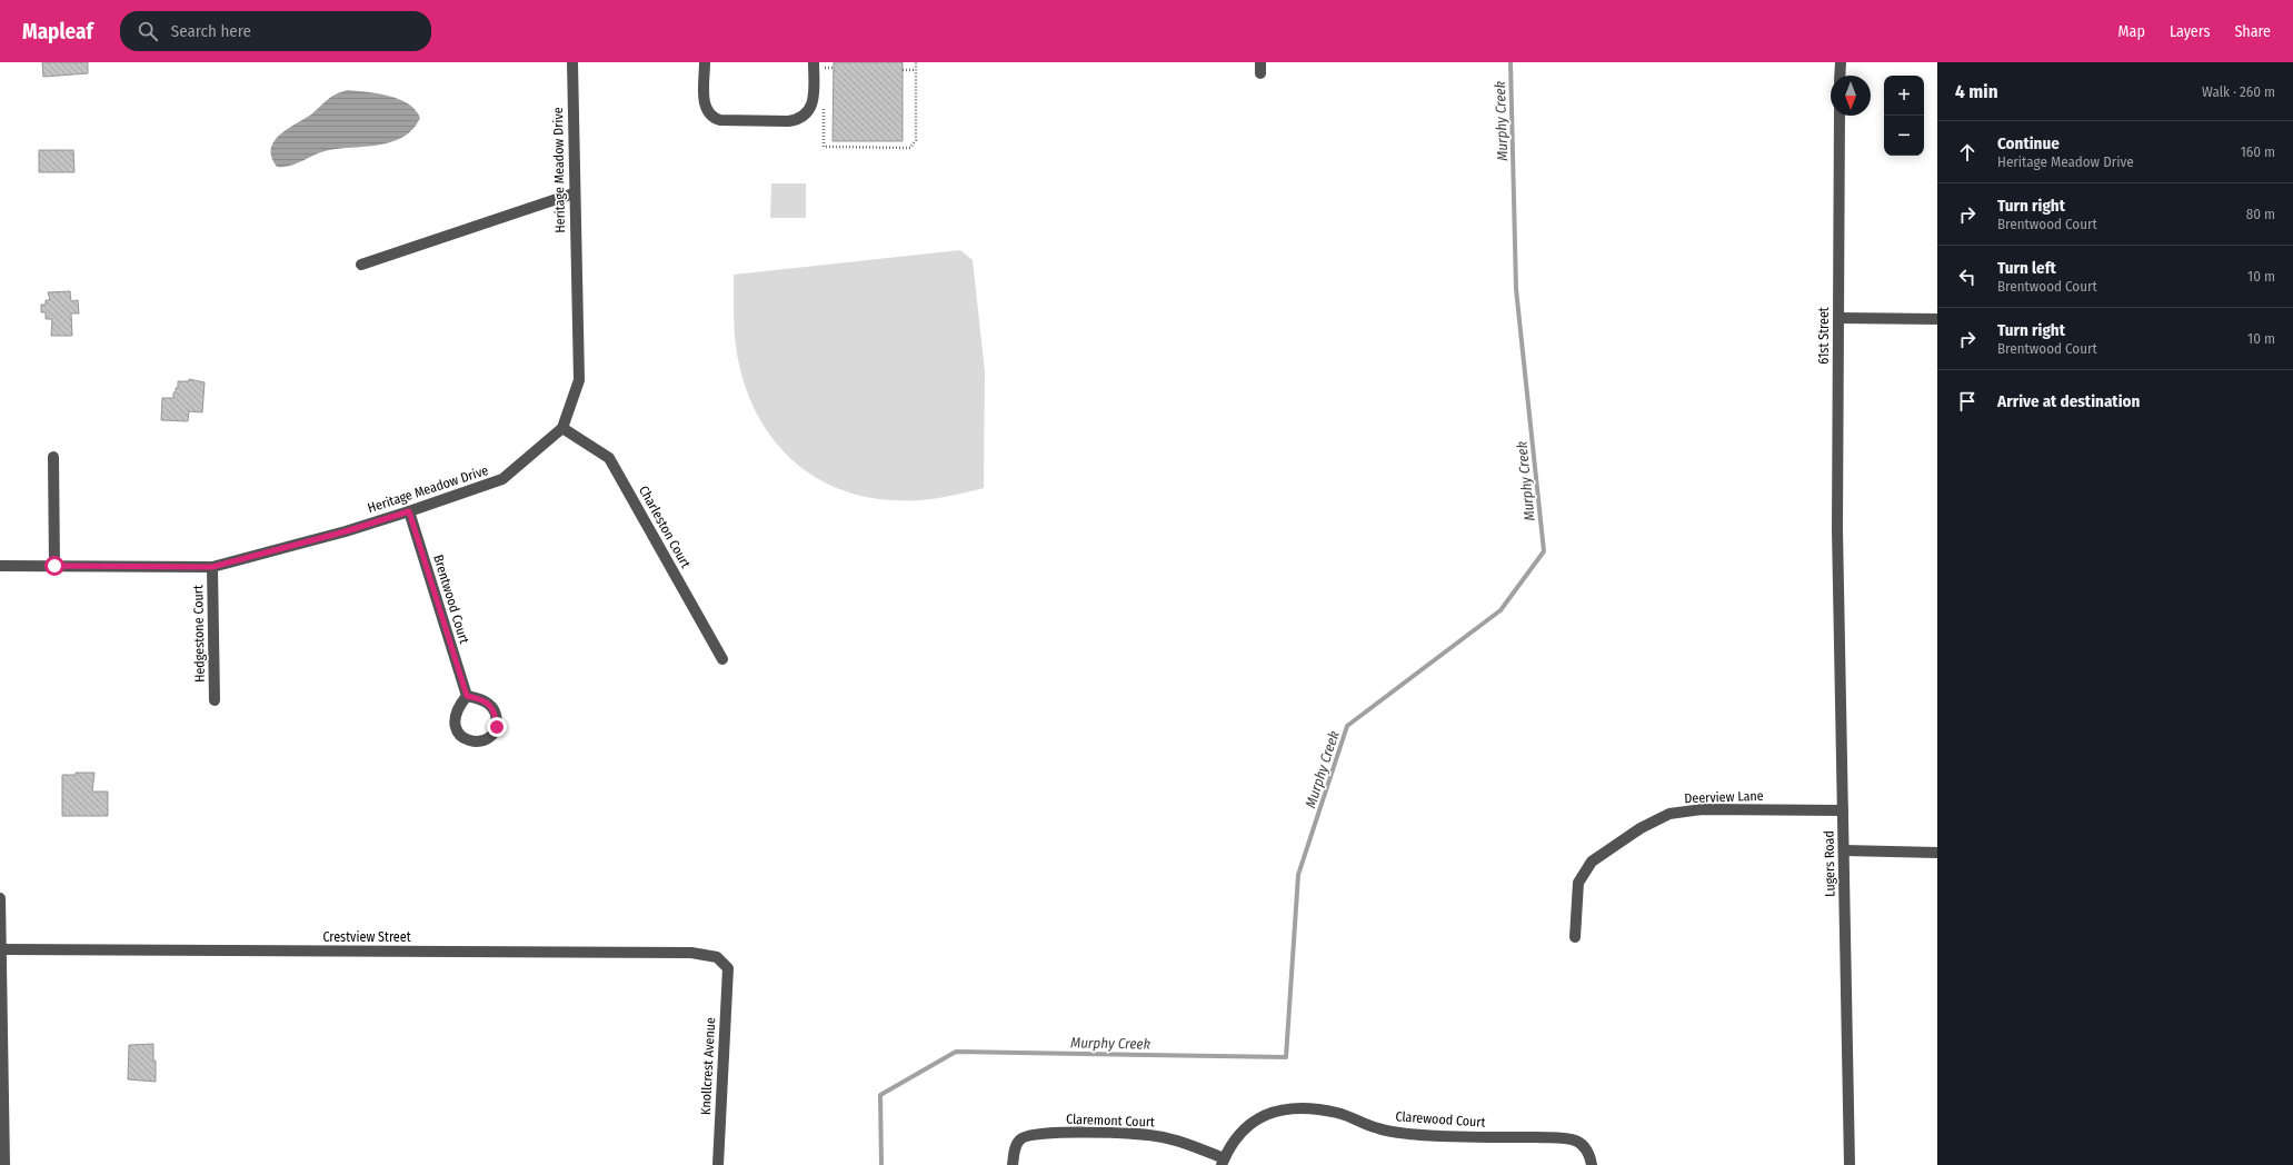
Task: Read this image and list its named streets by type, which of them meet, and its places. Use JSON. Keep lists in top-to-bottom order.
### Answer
{
  "streets": {
    "street": [
      "Heritage Meadow Drive",
      "61st Street",
      "Charleston Court",
      "Brentwood Court",
      "Hedgestone Court",
      "Deerview Lane",
      "Lugers Road",
      "Crestview Street",
      "Knollcrest Avenue",
      "Clarewood Court",
      "Claremont Court"
    ]
  },
  "crossings": [
    ["Heritage Meadow Drive", "Charleston Court"],
    ["Heritage Meadow Drive", "Brentwood Court"],
    ["Heritage Meadow Drive", "Hedgestone Court"],
    ["61st Street", "Lugers Road"],
    ["Deerview Lane", "Lugers Road"],
    ["Crestview Street", "Knollcrest Avenue"],
    ["Clarewood Court", "Claremont Court"]
  ],
  "water": ["Murphy Creek"],
  "north": "bottom",
  "page": {
    "header": "Mapleaf",
    "search": "Search here",
    "nav": ["Map", "Layers", "Share"],
    "heading": ["4 min", "Walk · 260 m"],
    "map_buttons": ["+", "−"],
    "list": [
      ["Continue", "Heritage Meadow Drive", "160 m"],
      ["Turn right", "Brentwood Court", "80 m"],
      ["Turn left", "Brentwood Court", "10 m"],
      ["Turn right", "Brentwood Court", "10 m"],
      "Arrive at destination"
    ]
  }
}
